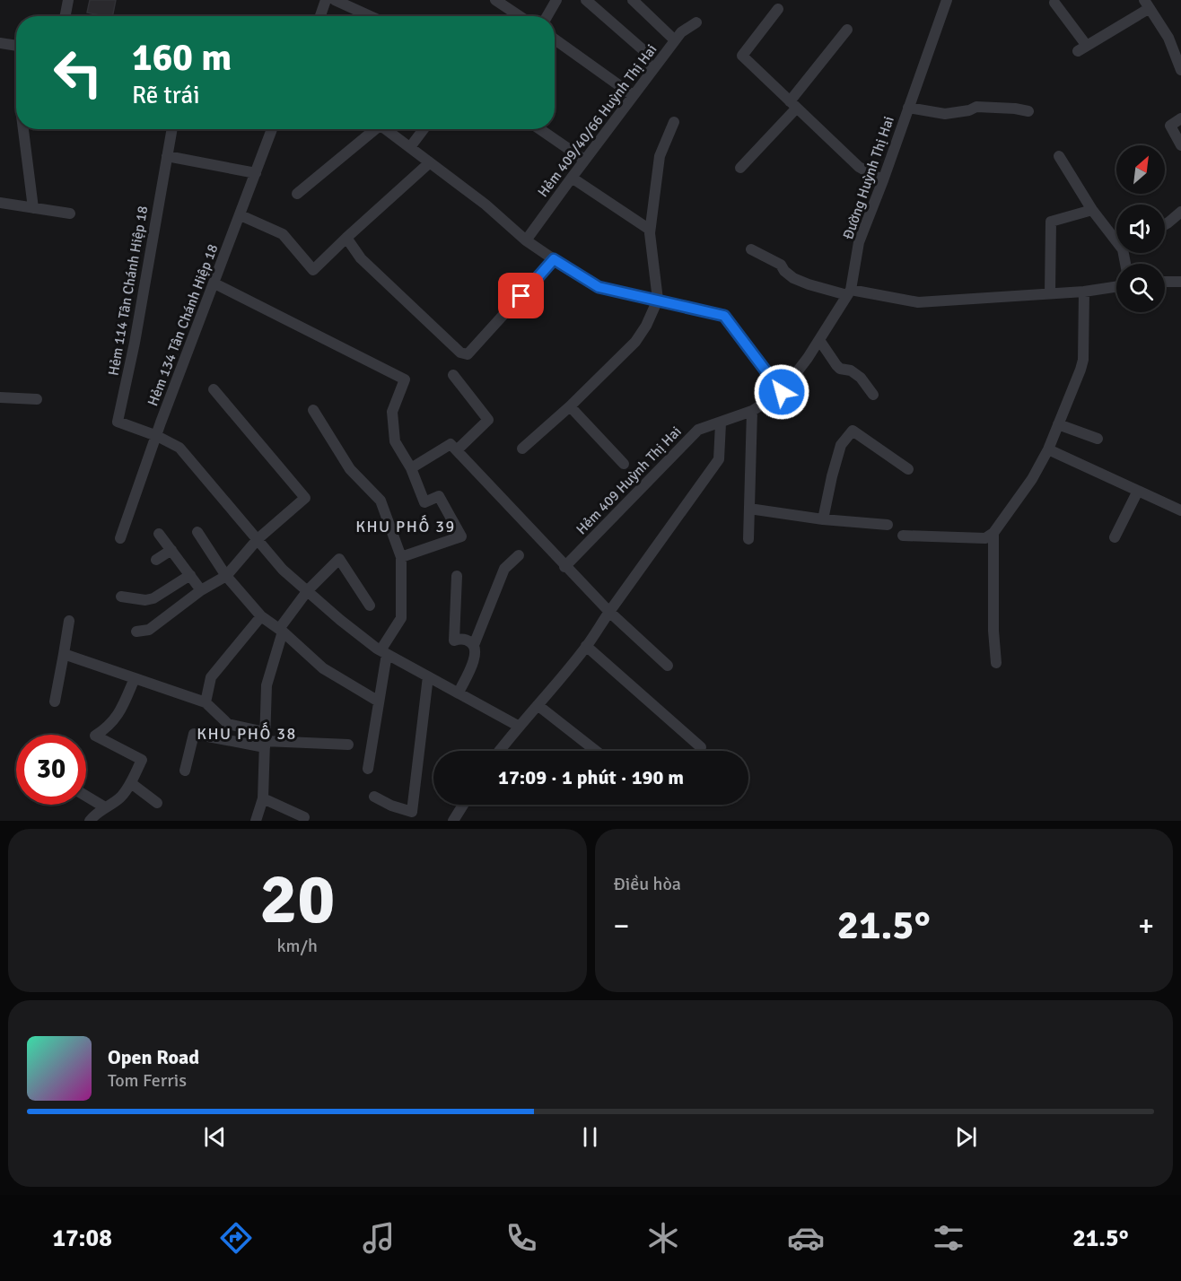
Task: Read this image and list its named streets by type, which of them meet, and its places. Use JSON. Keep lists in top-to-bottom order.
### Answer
{
  "streets": {
    "street": [
      "Hẻm 409/40/66 Huỳnh Thị Hai",
      "Đường Huỳnh Thị Hai",
      "Hẻm 114 Tân Chánh Hiệp 18",
      "Hẻm 134 Tân Chánh Hiệp 18",
      "Hẻm 409 Huỳnh Thị Hai"
    ]
  },
  "crossings": [
    ["Đường Huỳnh Thị Hai", "Hẻm 409 Huỳnh Thị Hai"],
    ["Hẻm 114 Tân Chánh Hiệp 18", "Hẻm 134 Tân Chánh Hiệp 18"]
  ],
  "districts": ["KHU PHỐ 39", "KHU PHỐ 38"],
  "north": "top right",
  "page": {
    "turn": ["160 m", "Rẽ trái"],
    "limit": "30",
    "trip": "17:09 · 1 phút · 190 m",
    "tile": [
      ["20", "km/h"],
      "Điều hòa"
    ],
    "heat": ["−", "21.5°", "+"],
    "song": ["Open Road", "Tom Ferris"],
    "tabs": ["17:08", "21.5°"]
  }
}
